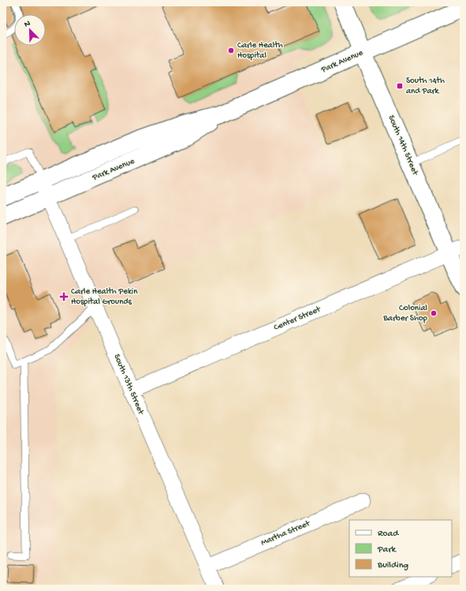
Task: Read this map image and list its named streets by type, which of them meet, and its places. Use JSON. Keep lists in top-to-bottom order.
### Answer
{
  "streets": {
    "street": [
      "Park Avenue",
      "South 14th Street",
      "Center Street",
      "South 13th Street",
      "Martha Street"
    ]
  },
  "crossings": [
    ["Park Avenue", "South 14th Street"],
    ["Park Avenue", "South 13th Street"],
    ["South 14th Street", "Center Street"],
    ["Center Street", "South 13th Street"],
    ["South 13th Street", "Martha Street"]
  ],
  "places": {
    "other": ["Carle Health Hospital", "Colonial Barber Shop"],
    "transit": ["South 14th and Park"],
    "health": ["Carle Health Pekin Hospital Grounds"]
  },
  "legend": ["Road", "Park", "Building"],
  "north": "top left"
}
